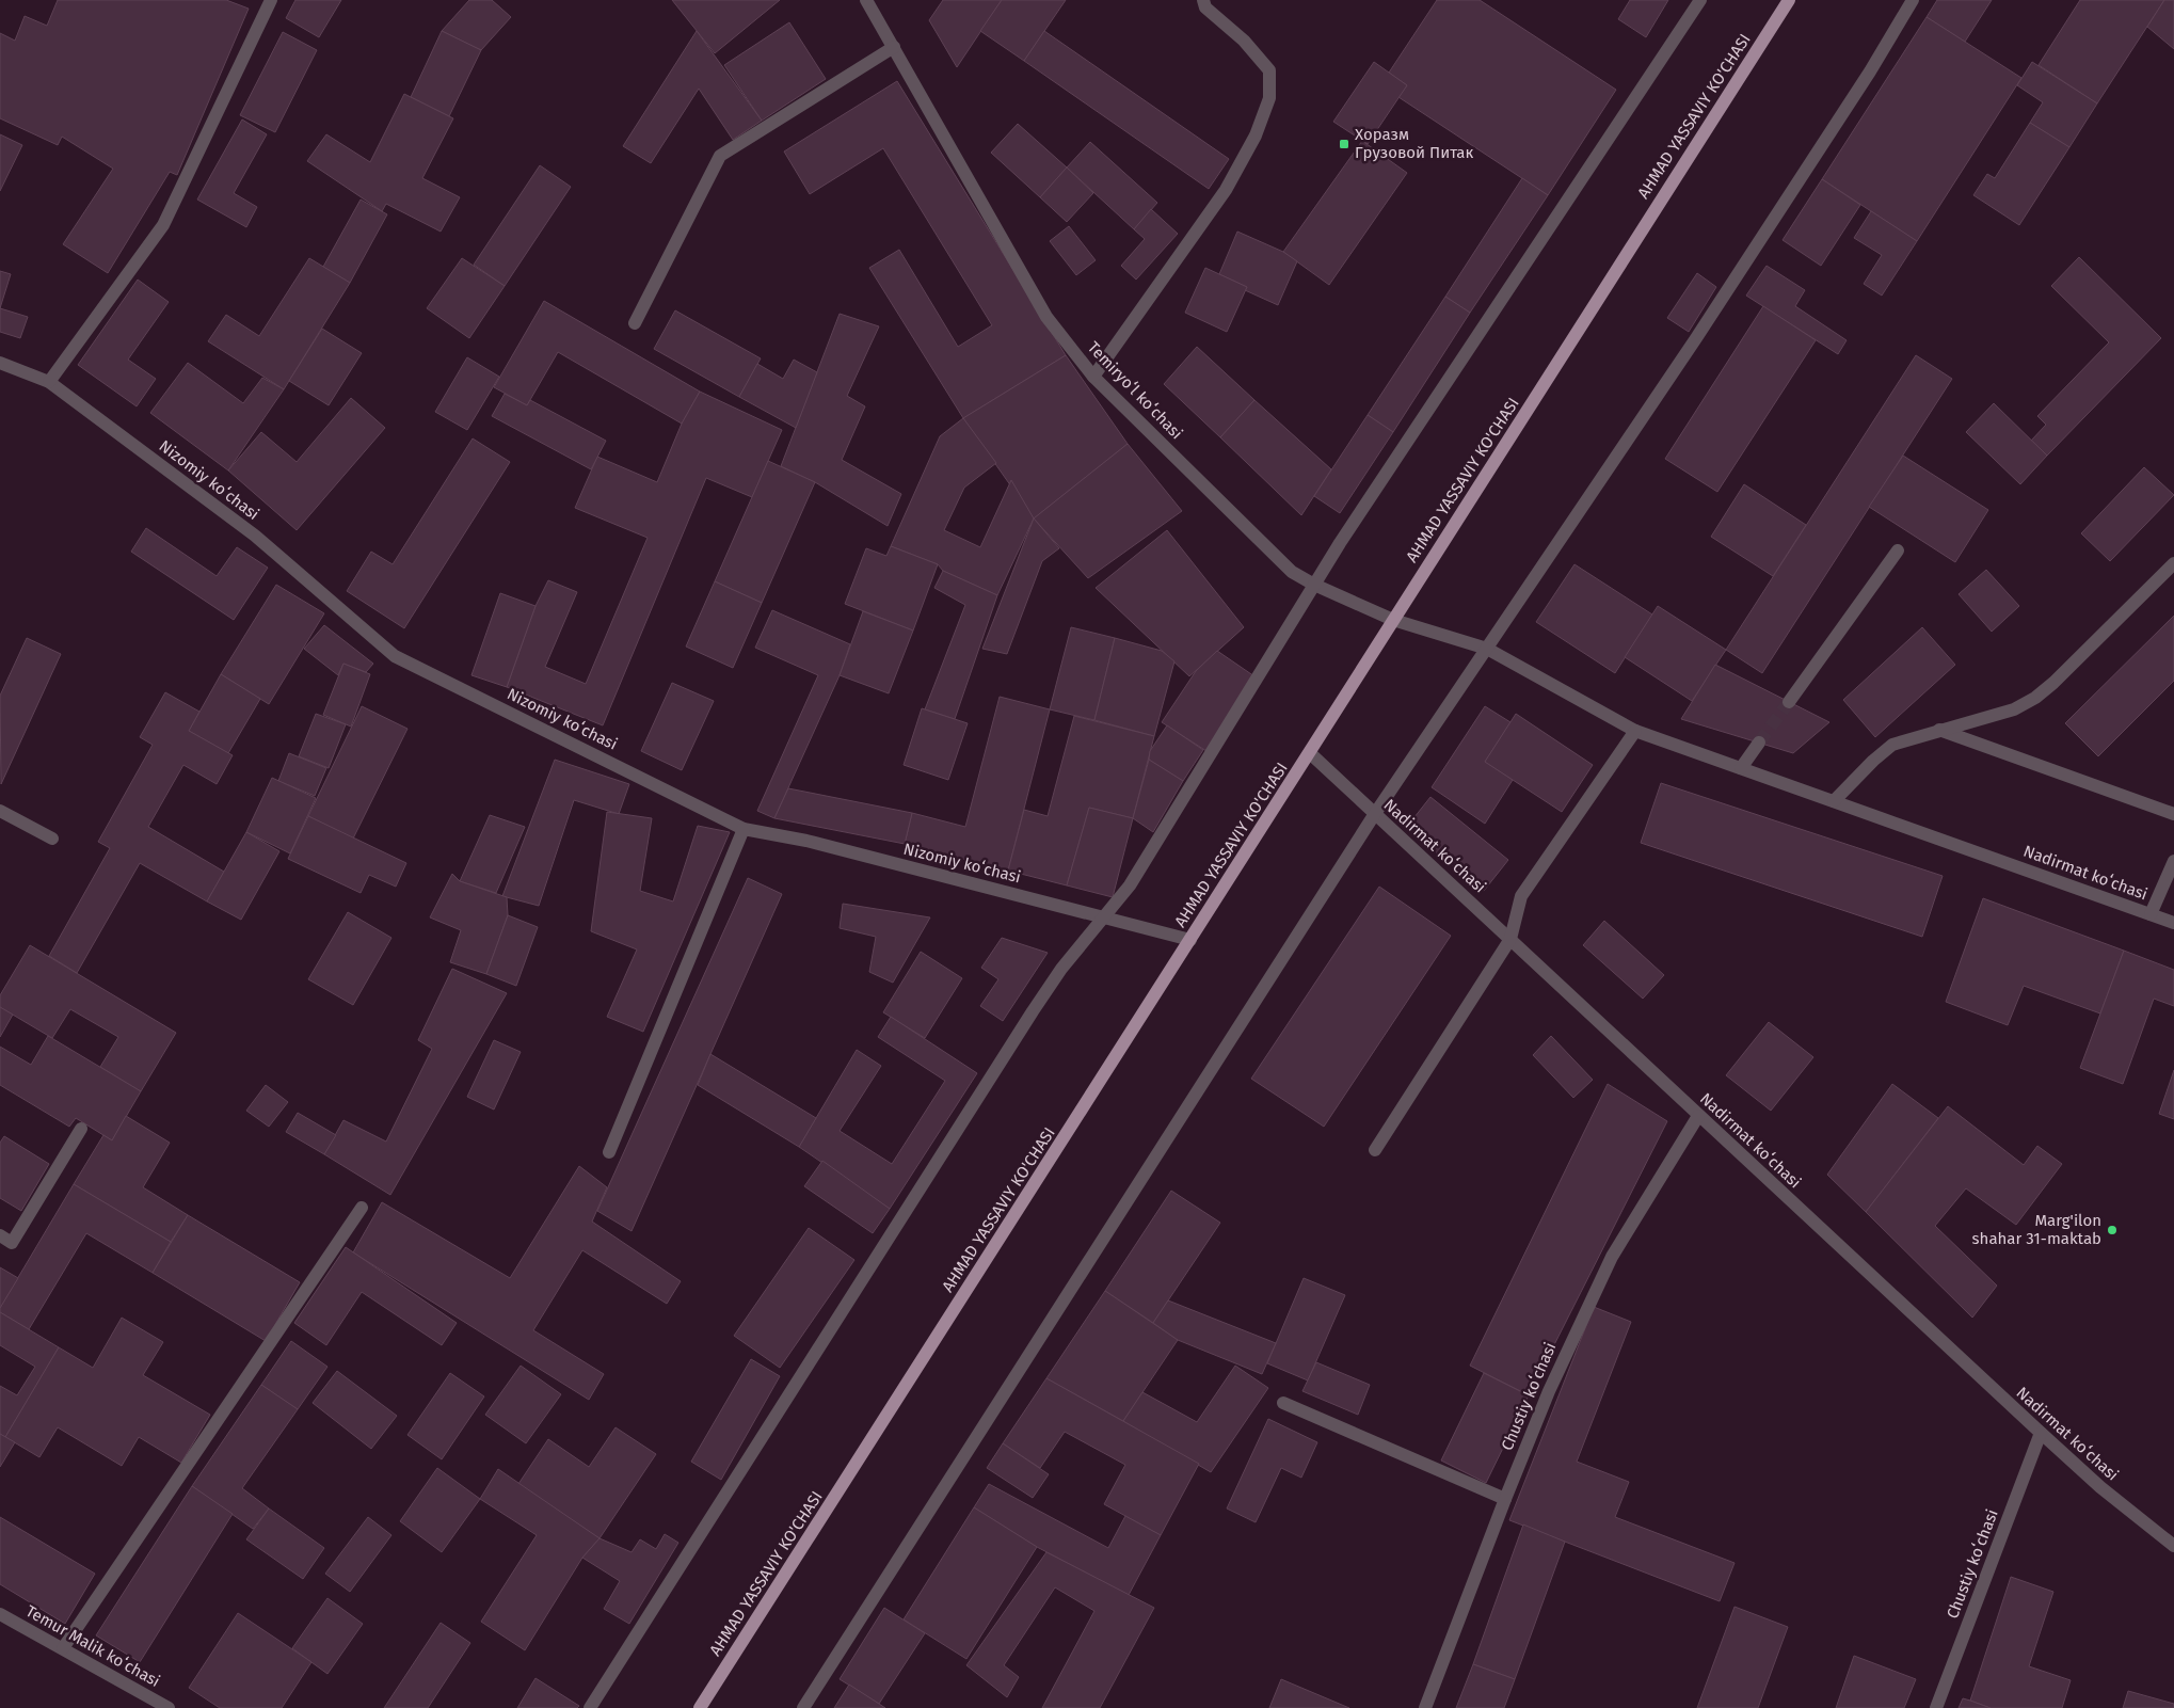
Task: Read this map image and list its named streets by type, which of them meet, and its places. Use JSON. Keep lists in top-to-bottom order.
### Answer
{
  "streets": {
    "main road": ["AHMAD YASSAVIY KO'CHASI"],
    "street": [
      "Temiryoʻl koʻchasi",
      "Nizomiy koʻchasi",
      "Nadirmat koʻchasi",
      "Chustiy koʻchasi",
      "Temur Malik koʻchasi"
    ]
  },
  "crossings": [
    ["AHMAD YASSAVIY KO'CHASI", "Temiryoʻl koʻchasi"],
    ["AHMAD YASSAVIY KO'CHASI", "Nizomiy koʻchasi"],
    ["AHMAD YASSAVIY KO'CHASI", "Nadirmat koʻchasi"],
    ["Temiryoʻl koʻchasi", "Nadirmat koʻchasi"],
    ["Nadirmat koʻchasi", "Chustiy koʻchasi"]
  ],
  "places": {
    "transit": ["Хоразм Грузовой Питак"],
    "other": ["Marg'ilon shahar 31-maktab"]
  }
}
